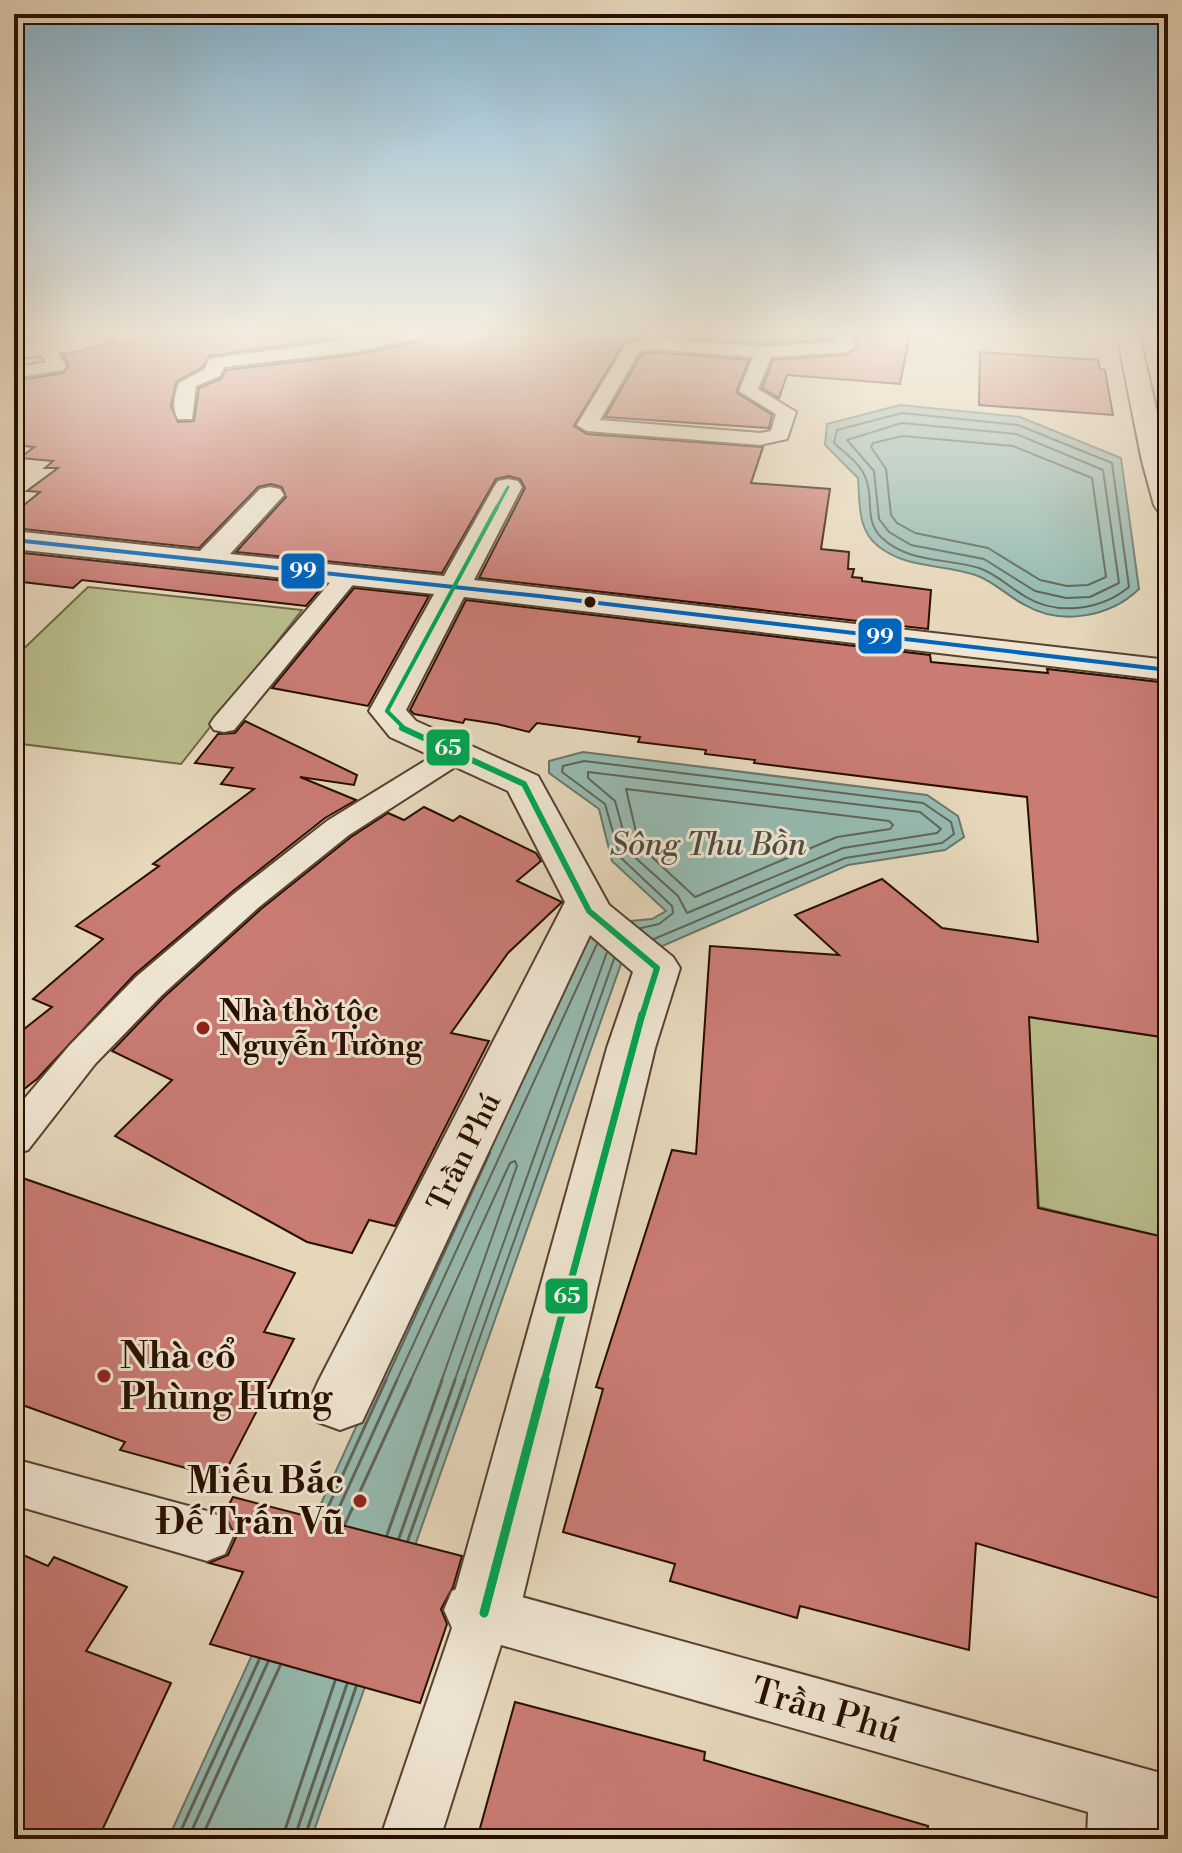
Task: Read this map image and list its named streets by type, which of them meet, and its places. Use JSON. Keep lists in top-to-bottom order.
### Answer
{
  "streets": {
    "street": ["Trần Phú"]
  },
  "water": ["Sông Thu Bồn"],
  "places": ["Nhà thờ tộc Nguyễn Tường", "Nhà cổ Phùng Hưng", "Miếu Bắc Đế Trấn Vũ"],
  "lines": ["transit line 65", "transit line 99"]
}
